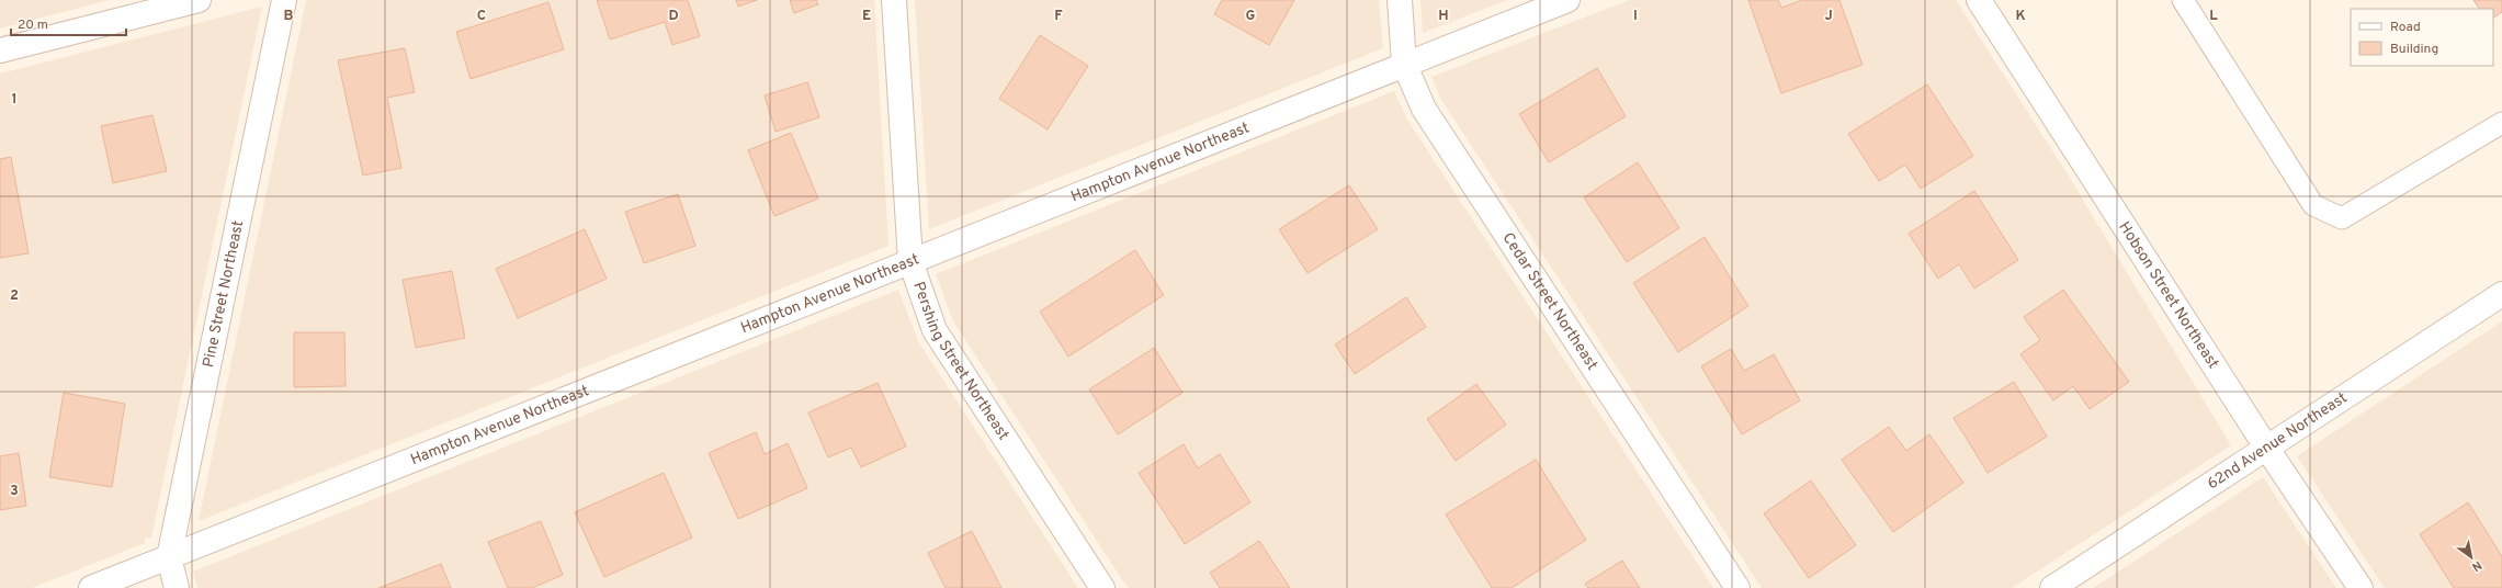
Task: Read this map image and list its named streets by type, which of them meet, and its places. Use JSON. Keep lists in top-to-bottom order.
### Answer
{
  "streets": {
    "street": [
      "Hampton Avenue Northeast",
      "Pine Street Northeast",
      "Hobson Street Northeast",
      "Cedar Street Northeast",
      "Pershing Street Northeast",
      "62nd Avenue Northeast"
    ]
  },
  "crossings": [
    ["Hampton Avenue Northeast", "Pine Street Northeast"],
    ["Hampton Avenue Northeast", "Cedar Street Northeast"],
    ["Hampton Avenue Northeast", "Pershing Street Northeast"],
    ["Hobson Street Northeast", "62nd Avenue Northeast"]
  ],
  "legend": ["Road", "Building"],
  "scale_bar": "20 m",
  "north": "bottom right",
  "grid": {
    "columns": [
      "B",
      "C",
      "D",
      "E",
      "F",
      "G",
      "H",
      "I",
      "J",
      "K",
      "L"
    ],
    "rows": ["1", "2", "3"]
  }
}
